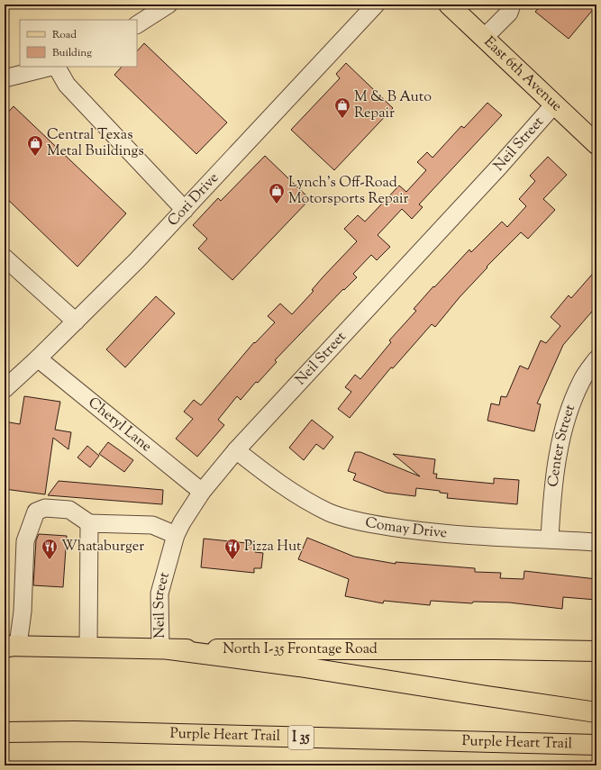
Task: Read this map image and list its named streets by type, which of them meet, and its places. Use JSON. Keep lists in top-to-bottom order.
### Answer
{
  "streets": {
    "main road": [
      "East 6th Avenue",
      "North I-35 Frontage Road",
      "Purple Heart Trail",
      "I 35"
    ],
    "street": [
      "Neil Street",
      "Cori Drive",
      "Cheryl Lane",
      "Center Street",
      "Comay Drive"
    ]
  },
  "crossings": [
    ["East 6th Avenue", "Neil Street"],
    ["Neil Street", "Cheryl Lane"],
    ["Neil Street", "Comay Drive"],
    ["Neil Street", "North I-35 Frontage Road"],
    ["Cori Drive", "Cheryl Lane"],
    ["Center Street", "Comay Drive"]
  ],
  "places": {
    "shop": ["M & B Auto Repair", "Central Texas Metal Buildings", "Lynch's Off-Road Motorsports Repair"],
    "restaurant": ["Whataburger", "Pizza Hut"]
  },
  "legend": ["Road", "Building"]
}
